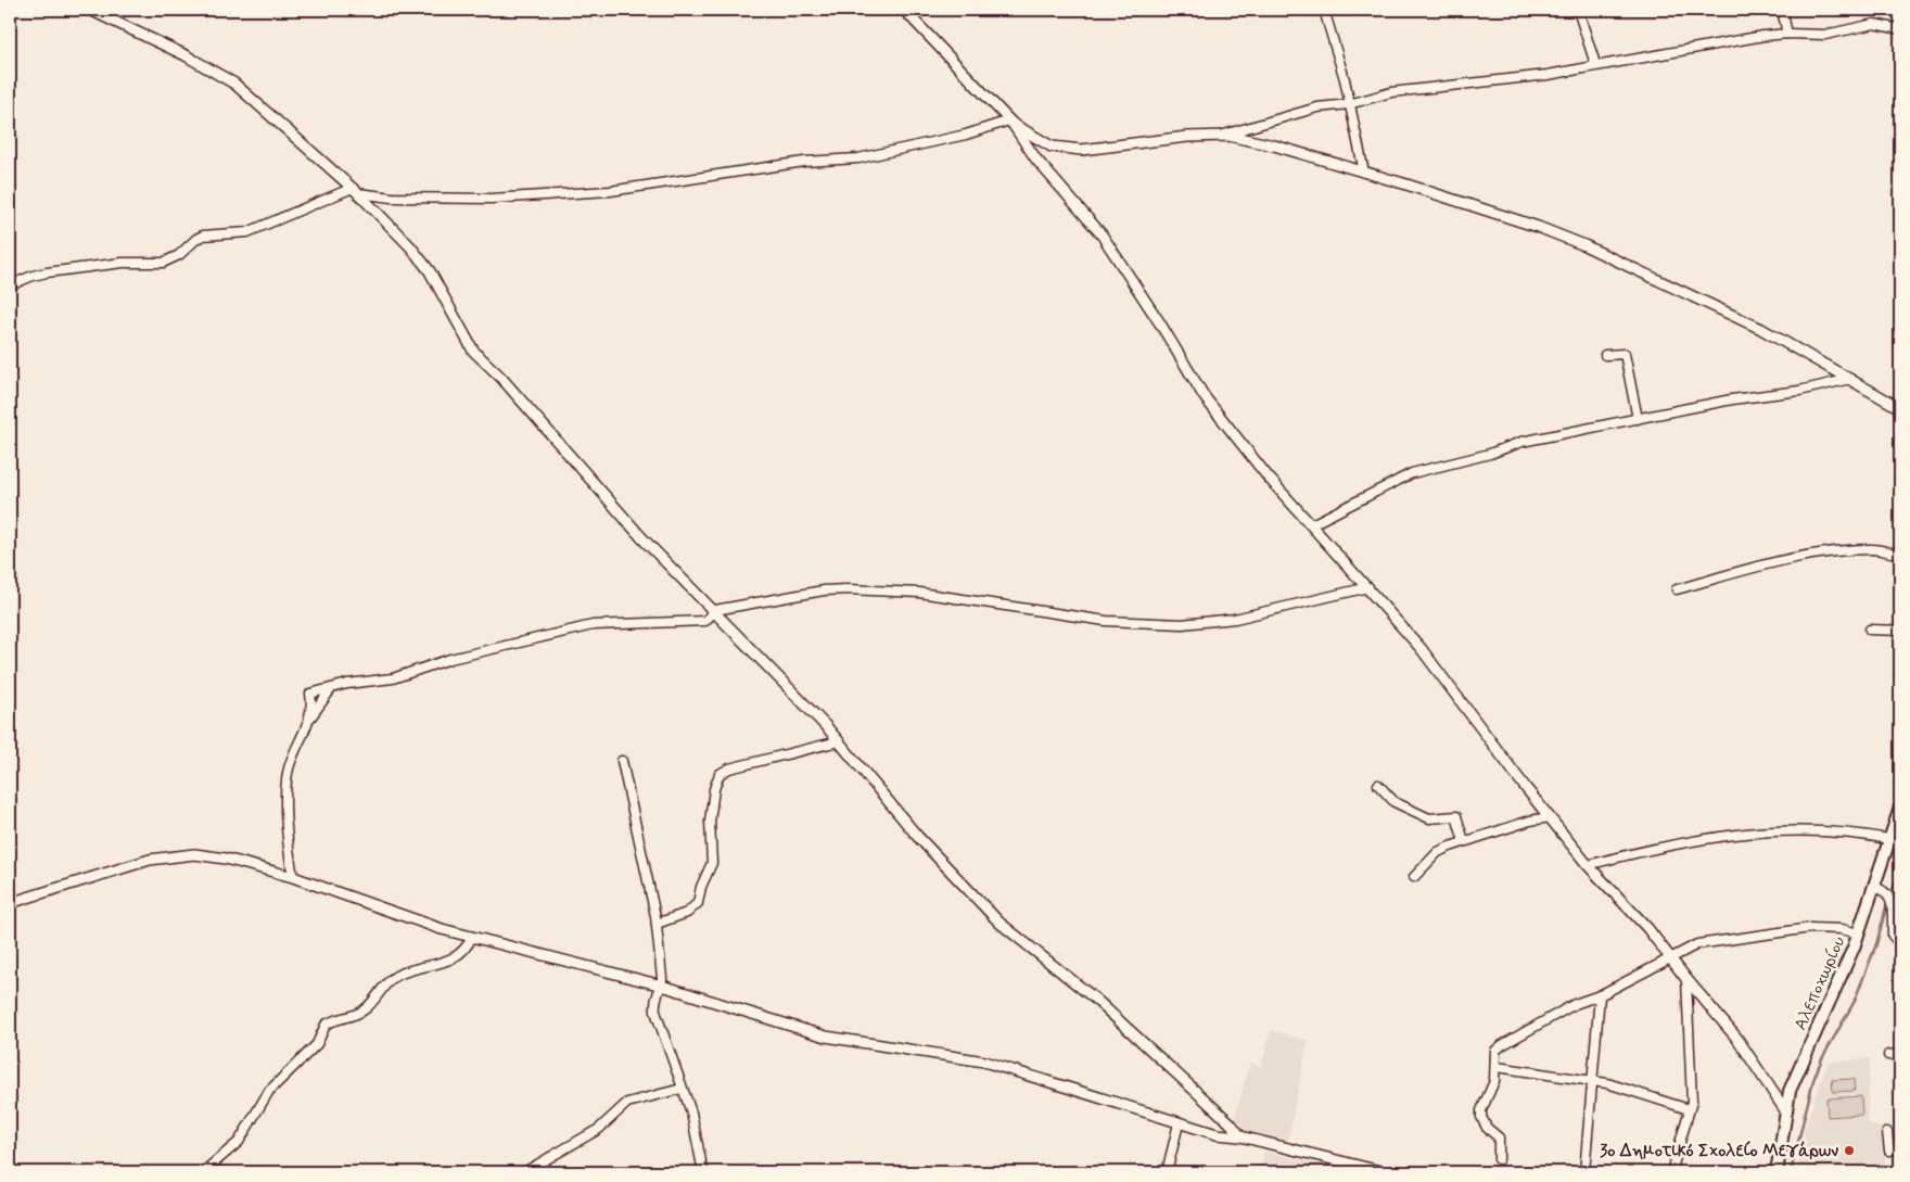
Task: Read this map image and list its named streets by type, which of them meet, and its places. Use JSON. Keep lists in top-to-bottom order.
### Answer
{
  "streets": {
    "main road": ["Αλεποχωρίου"]
  },
  "places": ["3ο Δημοτικό Σχολείο Μεγάρων"]
}
